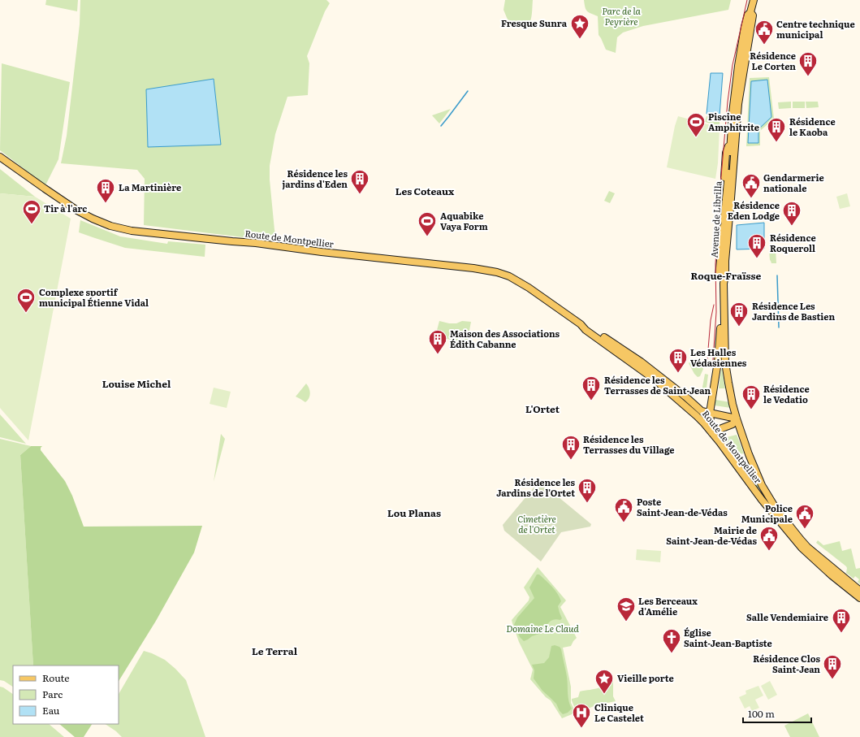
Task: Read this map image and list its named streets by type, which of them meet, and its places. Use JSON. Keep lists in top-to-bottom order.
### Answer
{
  "streets": {
    "main road": ["Avenue de Librilla", "Route de Montpellier"]
  },
  "crossings": [
    ["Avenue de Librilla", "Route de Montpellier"]
  ],
  "districts": [
    "Les Coteaux",
    "Roque-Fraïsse",
    "Louise Michel",
    "L'Ortet",
    "Lou Planas",
    "Le Terral"
  ],
  "parks": ["Parc de la Peyrière", "Cimetière de l'Ortet", "Domaine Le Claud"],
  "places": {
    "place": ["Fresque Sunra", "Vieille porte"],
    "public building": [
      "Centre technique municipal",
      "Gendarmerie nationale",
      "Poste Saint-Jean-de-Védas",
      "Police Municipale",
      "Mairie de Saint-Jean-de-Védas"
    ],
    "building": [
      "Résidence Le Corten",
      "Résidence le Kaoba",
      "Résidence les jardins d'Eden",
      "La Martinière",
      "Résidence Eden Lodge",
      "Résidence Roqueroll",
      "Résidence Les Jardins de Bastien",
      "Maison des Associations Édith Cabanne",
      "Les Halles Védasiennes",
      "Résidence les Terrasses de Saint-Jean",
      "Résidence le Vedatio",
      "Résidence les Terrasses du Village",
      "Résidence les Jardins de l'Ortet",
      "Salle Vendemiaire",
      "Résidence Clos Saint-Jean"
    ],
    "sports": [
      "Piscine Amphitrite",
      "Tir à l'arc",
      "Aquabike Vaya Form",
      "Complexe sportif municipal Étienne Vidal"
    ],
    "school or university": ["Les Berceaux d'Amélie"],
    "church": ["Église Saint-Jean-Baptiste"],
    "hospital": ["Clinique Le Castelet"]
  },
  "legend": ["Route", "Parc", "Eau"],
  "scale_bar": "100 m"
}
